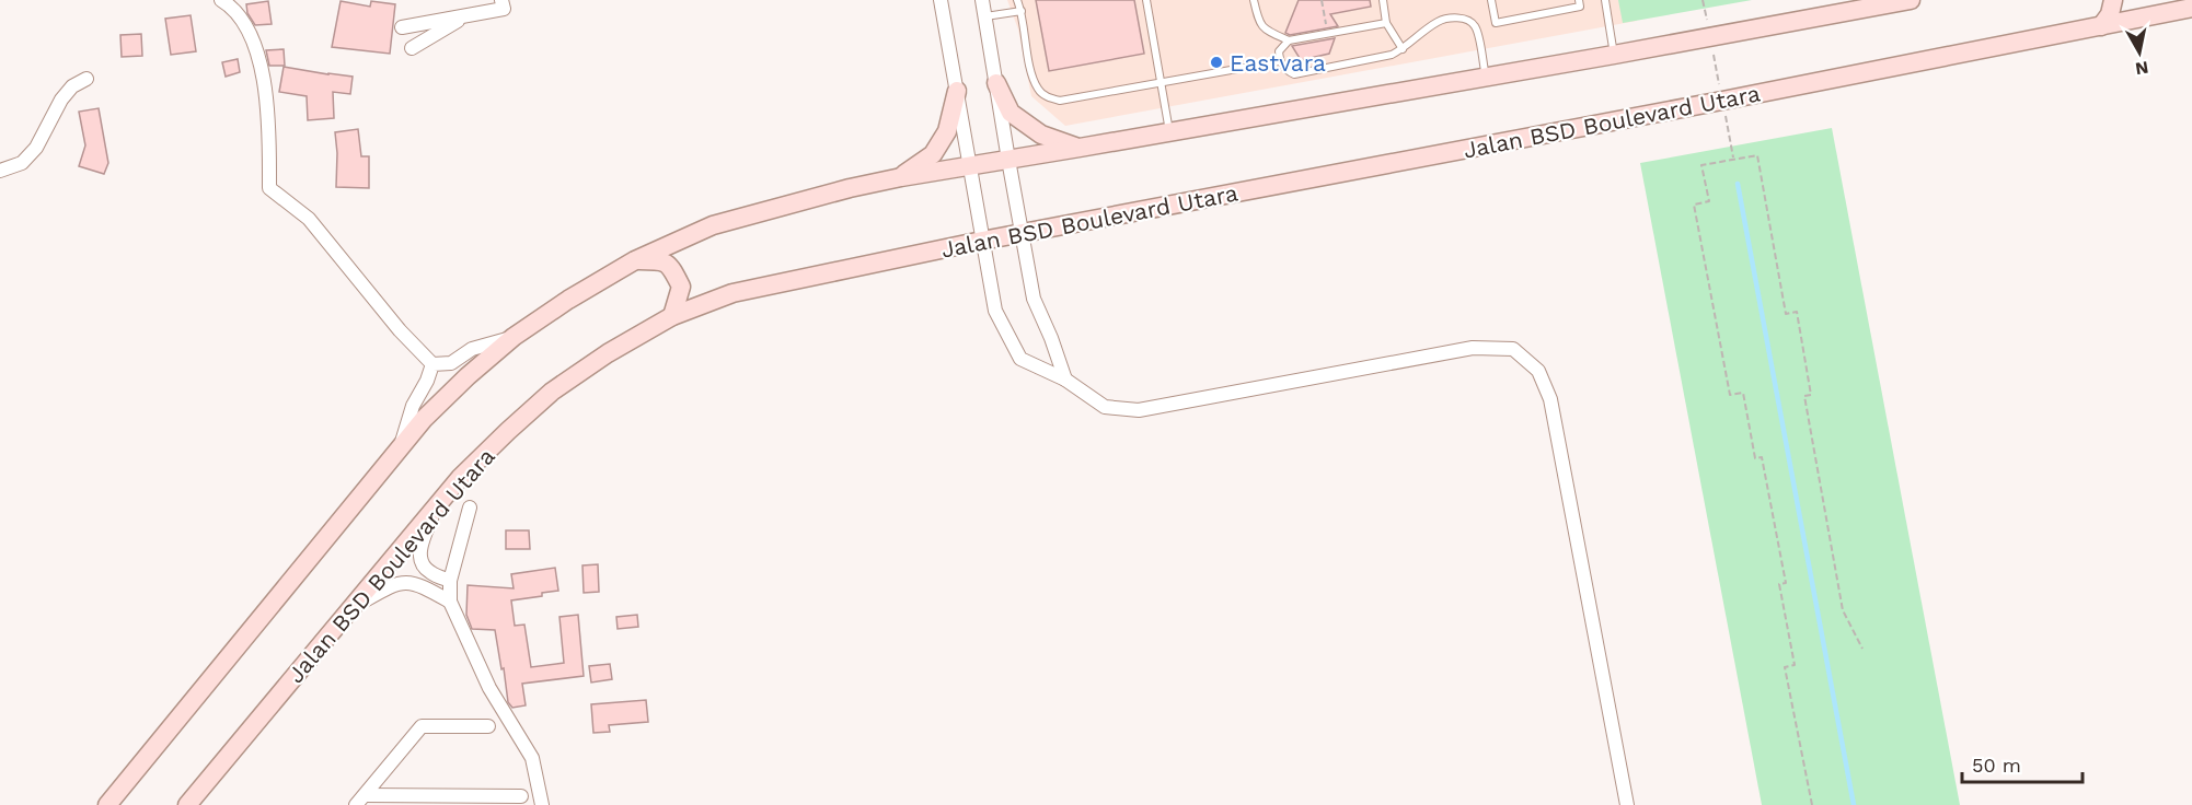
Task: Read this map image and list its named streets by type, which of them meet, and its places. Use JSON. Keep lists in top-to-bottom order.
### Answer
{
  "streets": {
    "main road": ["Jalan BSD Boulevard Utara"]
  },
  "places": ["Eastvara"],
  "scale_bar": "50 m",
  "north": "bottom"
}
